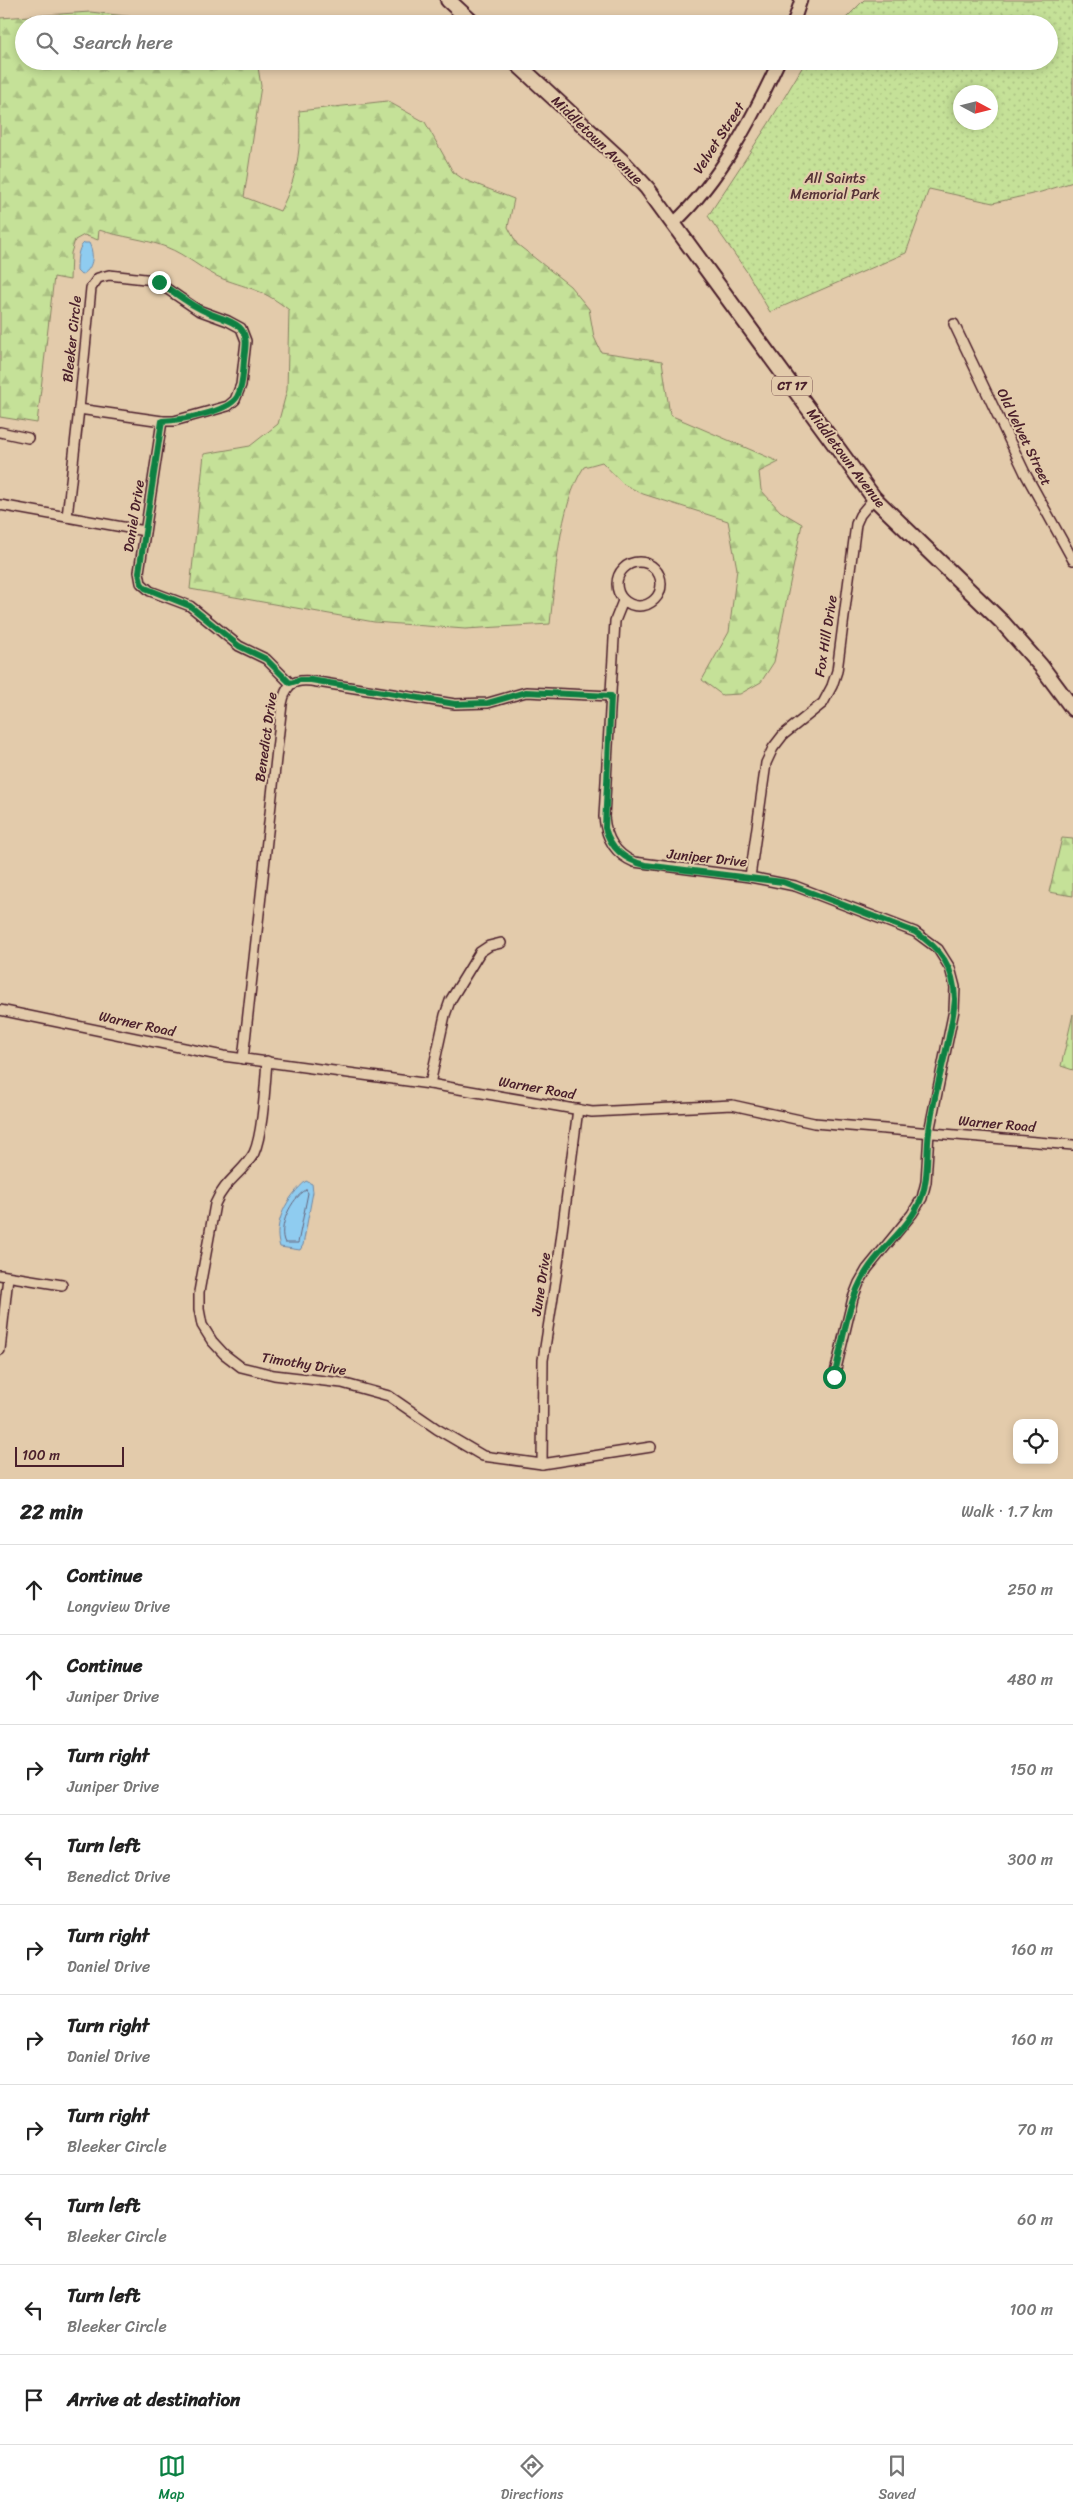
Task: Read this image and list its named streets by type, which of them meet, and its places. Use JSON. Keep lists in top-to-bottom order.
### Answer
{
  "streets": {
    "main road": ["Middletown Avenue", "CT 17"],
    "street": [
      "Velvet Street",
      "Bleeker Circle",
      "Old Velvet Street",
      "Daniel Drive",
      "Fox Hill Drive",
      "Benedict Drive",
      "Juniper Drive",
      "Warner Road",
      "June Drive",
      "Timothy Drive"
    ]
  },
  "crossings": [
    ["Velvet Street", "Middletown Avenue"],
    ["Middletown Avenue", "Fox Hill Drive"],
    ["Bleeker Circle", "Daniel Drive"],
    ["Daniel Drive", "Benedict Drive"],
    ["Fox Hill Drive", "Juniper Drive"],
    ["Benedict Drive", "Juniper Drive"],
    ["Benedict Drive", "Warner Road"],
    ["Juniper Drive", "Warner Road"],
    ["Warner Road", "June Drive"],
    ["Warner Road", "Timothy Drive"],
    ["June Drive", "Timothy Drive"]
  ],
  "parks": ["All Saints Memorial Park"],
  "scale_bar": "100 m",
  "north": "right",
  "page": {
    "search": "Search here",
    "scale": "100 m",
    "heading": ["22 min", "Walk · 1.7 km"],
    "list": [
      ["Continue", "Longview Drive", "250 m"],
      ["Continue", "Juniper Drive", "480 m"],
      ["Turn right", "Juniper Drive", "150 m"],
      ["Turn left", "Benedict Drive", "300 m"],
      ["Turn right", "Daniel Drive", "160 m"],
      ["Turn right", "Daniel Drive", "160 m"],
      ["Turn right", "Bleeker Circle", "70 m"],
      ["Turn left", "Bleeker Circle", "60 m"],
      ["Turn left", "Bleeker Circle", "100 m"],
      "Arrive at destination"
    ],
    "nav": ["Map", "Directions", "Saved"]
  }
}
